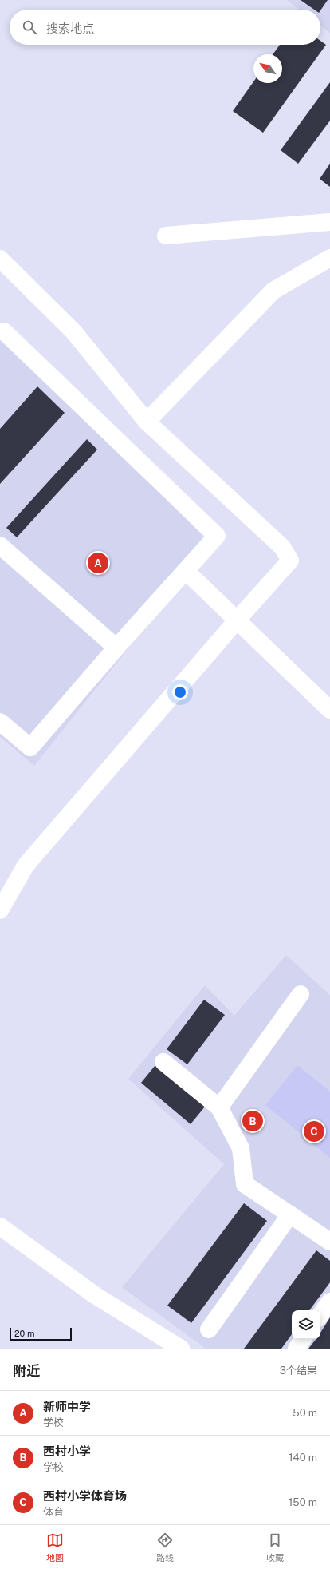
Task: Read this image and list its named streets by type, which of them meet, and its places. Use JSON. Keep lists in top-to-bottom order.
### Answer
{
  "scale_bar": "20 m",
  "north": "top left",
  "page": {
    "search": "搜索地点",
    "pins": ["A", "B", "C"],
    "scale": "20 m",
    "heading": ["附近", "3个结果"],
    "list": [
      {
        "mark": "A",
        "name": "新师中学",
        "note": "学校",
        "value": "50 m"
      },
      {
        "mark": "B",
        "name": "西村小学",
        "note": "学校",
        "value": "140 m"
      },
      {
        "mark": "C",
        "name": "西村小学体育场",
        "note": "体育",
        "value": "150 m"
      }
    ],
    "nav": ["地图", "路线", "收藏"]
  }
}
